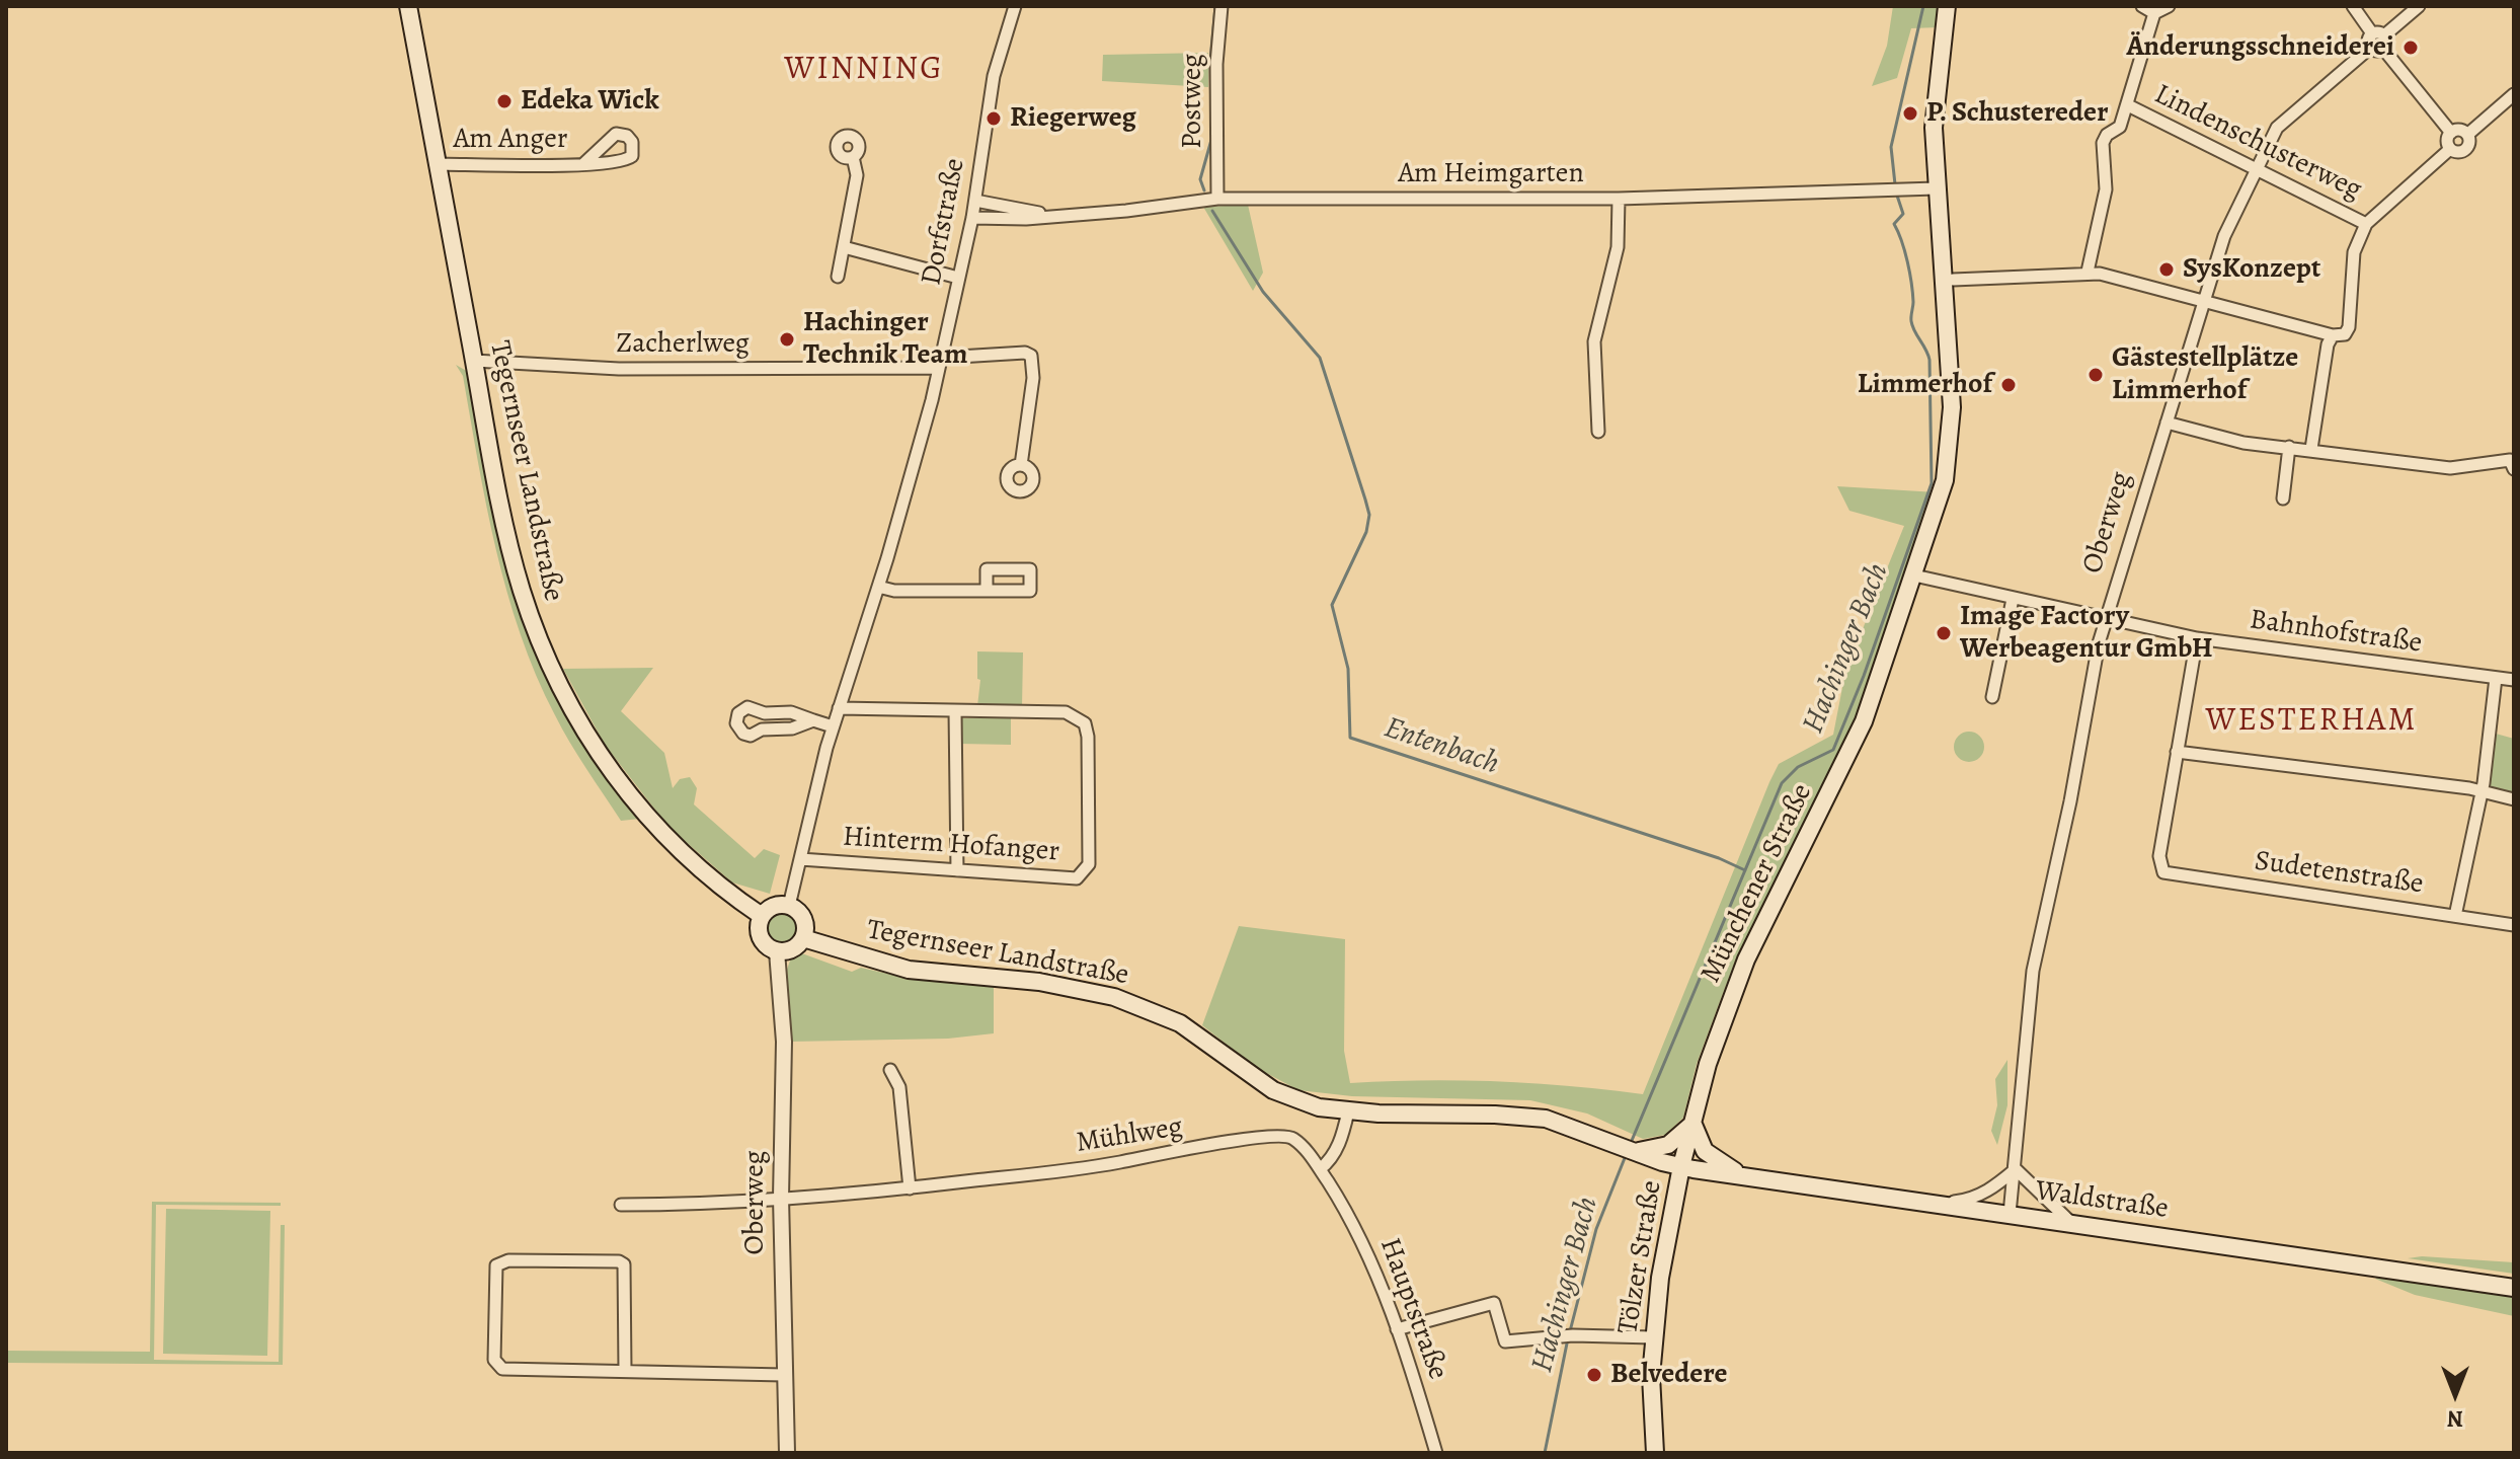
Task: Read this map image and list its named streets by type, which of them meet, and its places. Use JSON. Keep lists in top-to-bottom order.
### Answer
{
  "streets": {
    "main road": [
      "Tegernseer Landstraße",
      "Münchener Straße",
      "Waldstraße",
      "Tölzer Straße"
    ],
    "street": [
      "Postweg",
      "Am Anger",
      "Lindenschusterweg",
      "Am Heimgarten",
      "Dorfstraße",
      "Zacherlweg",
      "Oberweg",
      "Bahnhofstraße",
      "Hinterm Hofanger",
      "Sudetenstraße",
      "Mühlweg",
      "Hauptstraße"
    ]
  },
  "crossings": [
    ["Postweg", "Am Heimgarten"],
    ["Am Anger", "Tegernseer Landstraße"],
    ["Lindenschusterweg", "Oberweg"],
    ["Am Heimgarten", "Dorfstraße"],
    ["Am Heimgarten", "Münchener Straße"],
    ["Dorfstraße", "Zacherlweg"],
    ["Dorfstraße", "Tegernseer Landstraße"],
    ["Dorfstraße", "Oberweg"],
    ["Dorfstraße", "Hinterm Hofanger"],
    ["Zacherlweg", "Tegernseer Landstraße"],
    ["Tegernseer Landstraße", "Oberweg"],
    ["Tegernseer Landstraße", "Münchener Straße"],
    ["Tegernseer Landstraße", "Waldstraße"],
    ["Tegernseer Landstraße", "Tölzer Straße"],
    ["Oberweg", "Bahnhofstraße"],
    ["Oberweg", "Mühlweg"],
    ["Oberweg", "Waldstraße"],
    ["Bahnhofstraße", "Münchener Straße"],
    ["Münchener Straße", "Waldstraße"],
    ["Münchener Straße", "Tölzer Straße"],
    ["Mühlweg", "Hauptstraße"],
    ["Waldstraße", "Tölzer Straße"]
  ],
  "districts": ["WINNING", "WESTERHAM"],
  "water": ["Hachinger Bach", "Entenbach"],
  "places": [
    "Änderungsschneiderei",
    "Edeka Wick",
    "P. Schustereder",
    "Riegerweg",
    "SysKonzept",
    "Hachinger Technik Team",
    "Gästestellplätze Limmerhof",
    "Limmerhof",
    "Image Factory Werbeagentur GmbH",
    "Belvedere"
  ],
  "north": "bottom"
}
